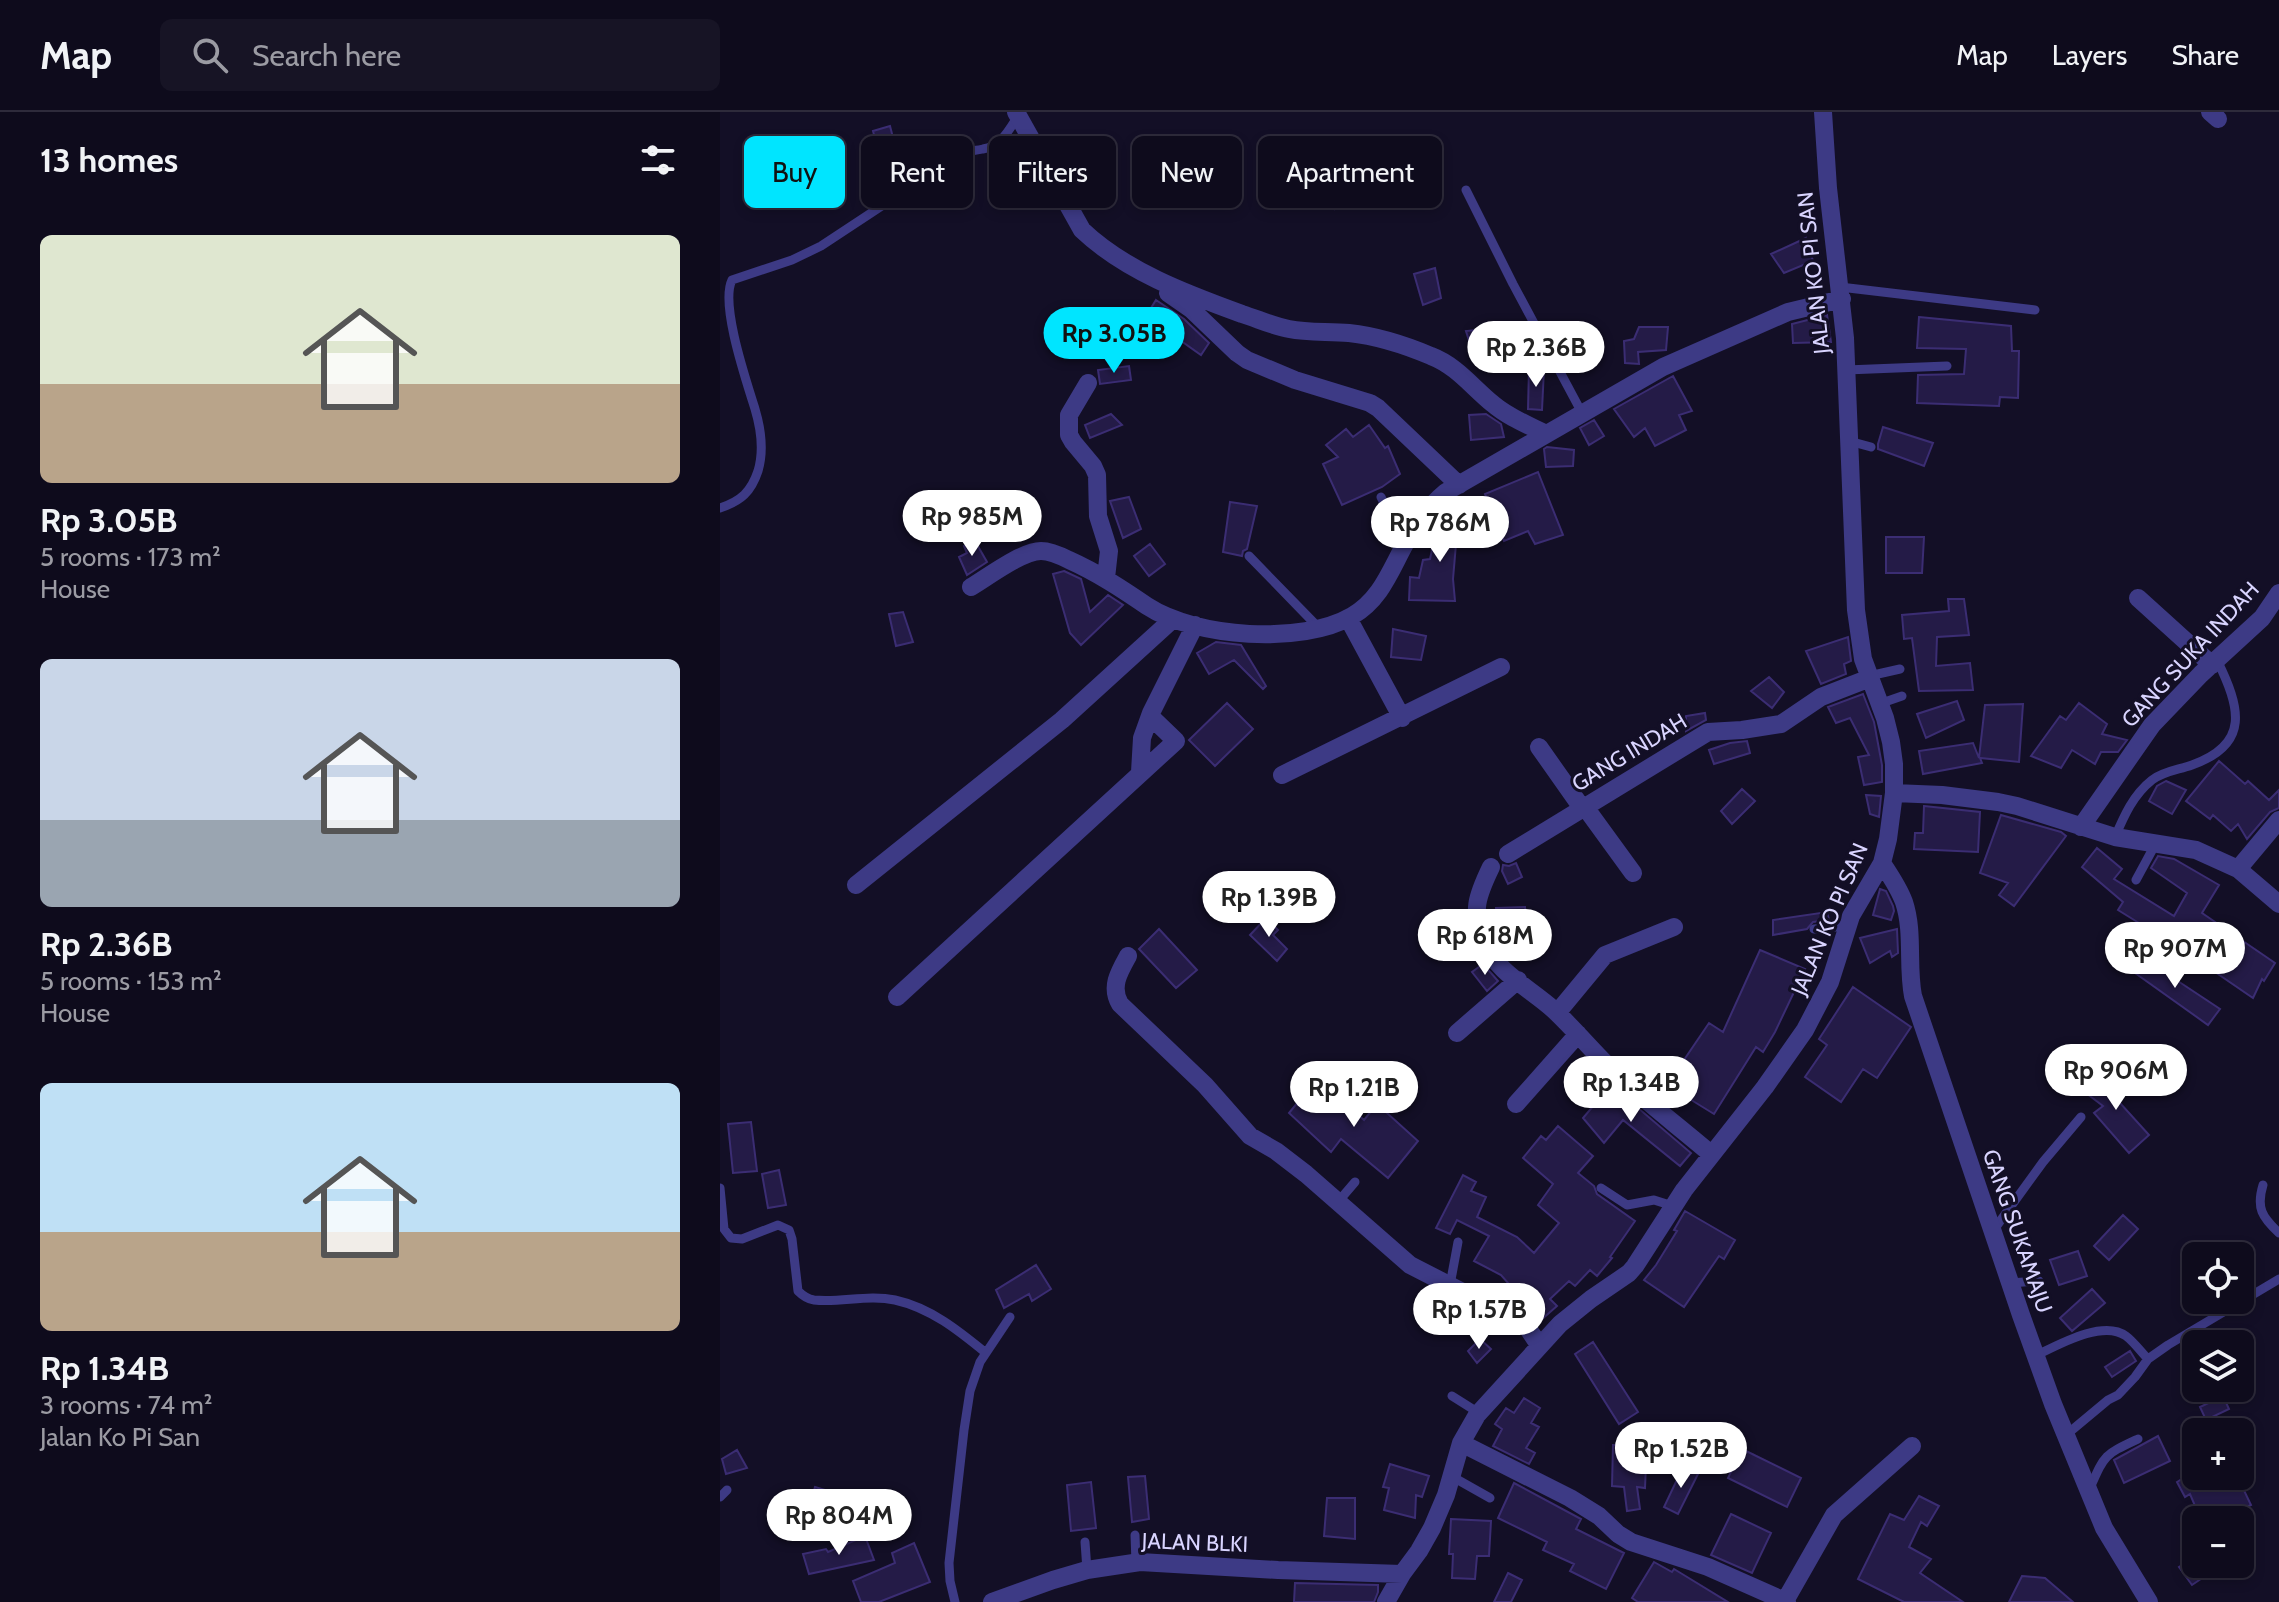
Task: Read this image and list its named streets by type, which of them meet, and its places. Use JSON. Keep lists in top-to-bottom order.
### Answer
{
  "streets": {
    "street": [
      "JALAN KO PI SAN",
      "GANG SUKA INDAH",
      "GANG INDAH",
      "GANG SUKAMAJU",
      "JALAN BLKI"
    ]
  },
  "crossings": [
    ["JALAN KO PI SAN", "GANG INDAH"],
    ["JALAN KO PI SAN", "GANG SUKAMAJU"],
    ["JALAN KO PI SAN", "JALAN BLKI"]
  ],
  "page": {
    "header": "Map",
    "search": "Search here",
    "nav": ["Map", "Layers", "Share"],
    "heading": "13 homes",
    "chip": [
      "Buy",
      "Rent",
      "Filters",
      "New",
      "Apartment"
    ],
    "list": [
      {
        "name": "Rp 3.05B",
        "note": "5 rooms · 173 m² · House"
      },
      {
        "name": "Rp 2.36B",
        "note": "5 rooms · 153 m² · House"
      },
      {
        "name": "Rp 1.34B",
        "note": "3 rooms · 74 m² · Jalan Ko Pi San"
      }
    ],
    "price": [
      "Rp 3.05B",
      "Rp 2.36B",
      "Rp 985M",
      "Rp 786M",
      "Rp 1.39B",
      "Rp 618M",
      "Rp 907M",
      "Rp 906M",
      "Rp 1.34B",
      "Rp 1.21B",
      "Rp 1.57B",
      "Rp 1.52B",
      "Rp 804M"
    ],
    "map_buttons": ["+", "−"]
  }
}
